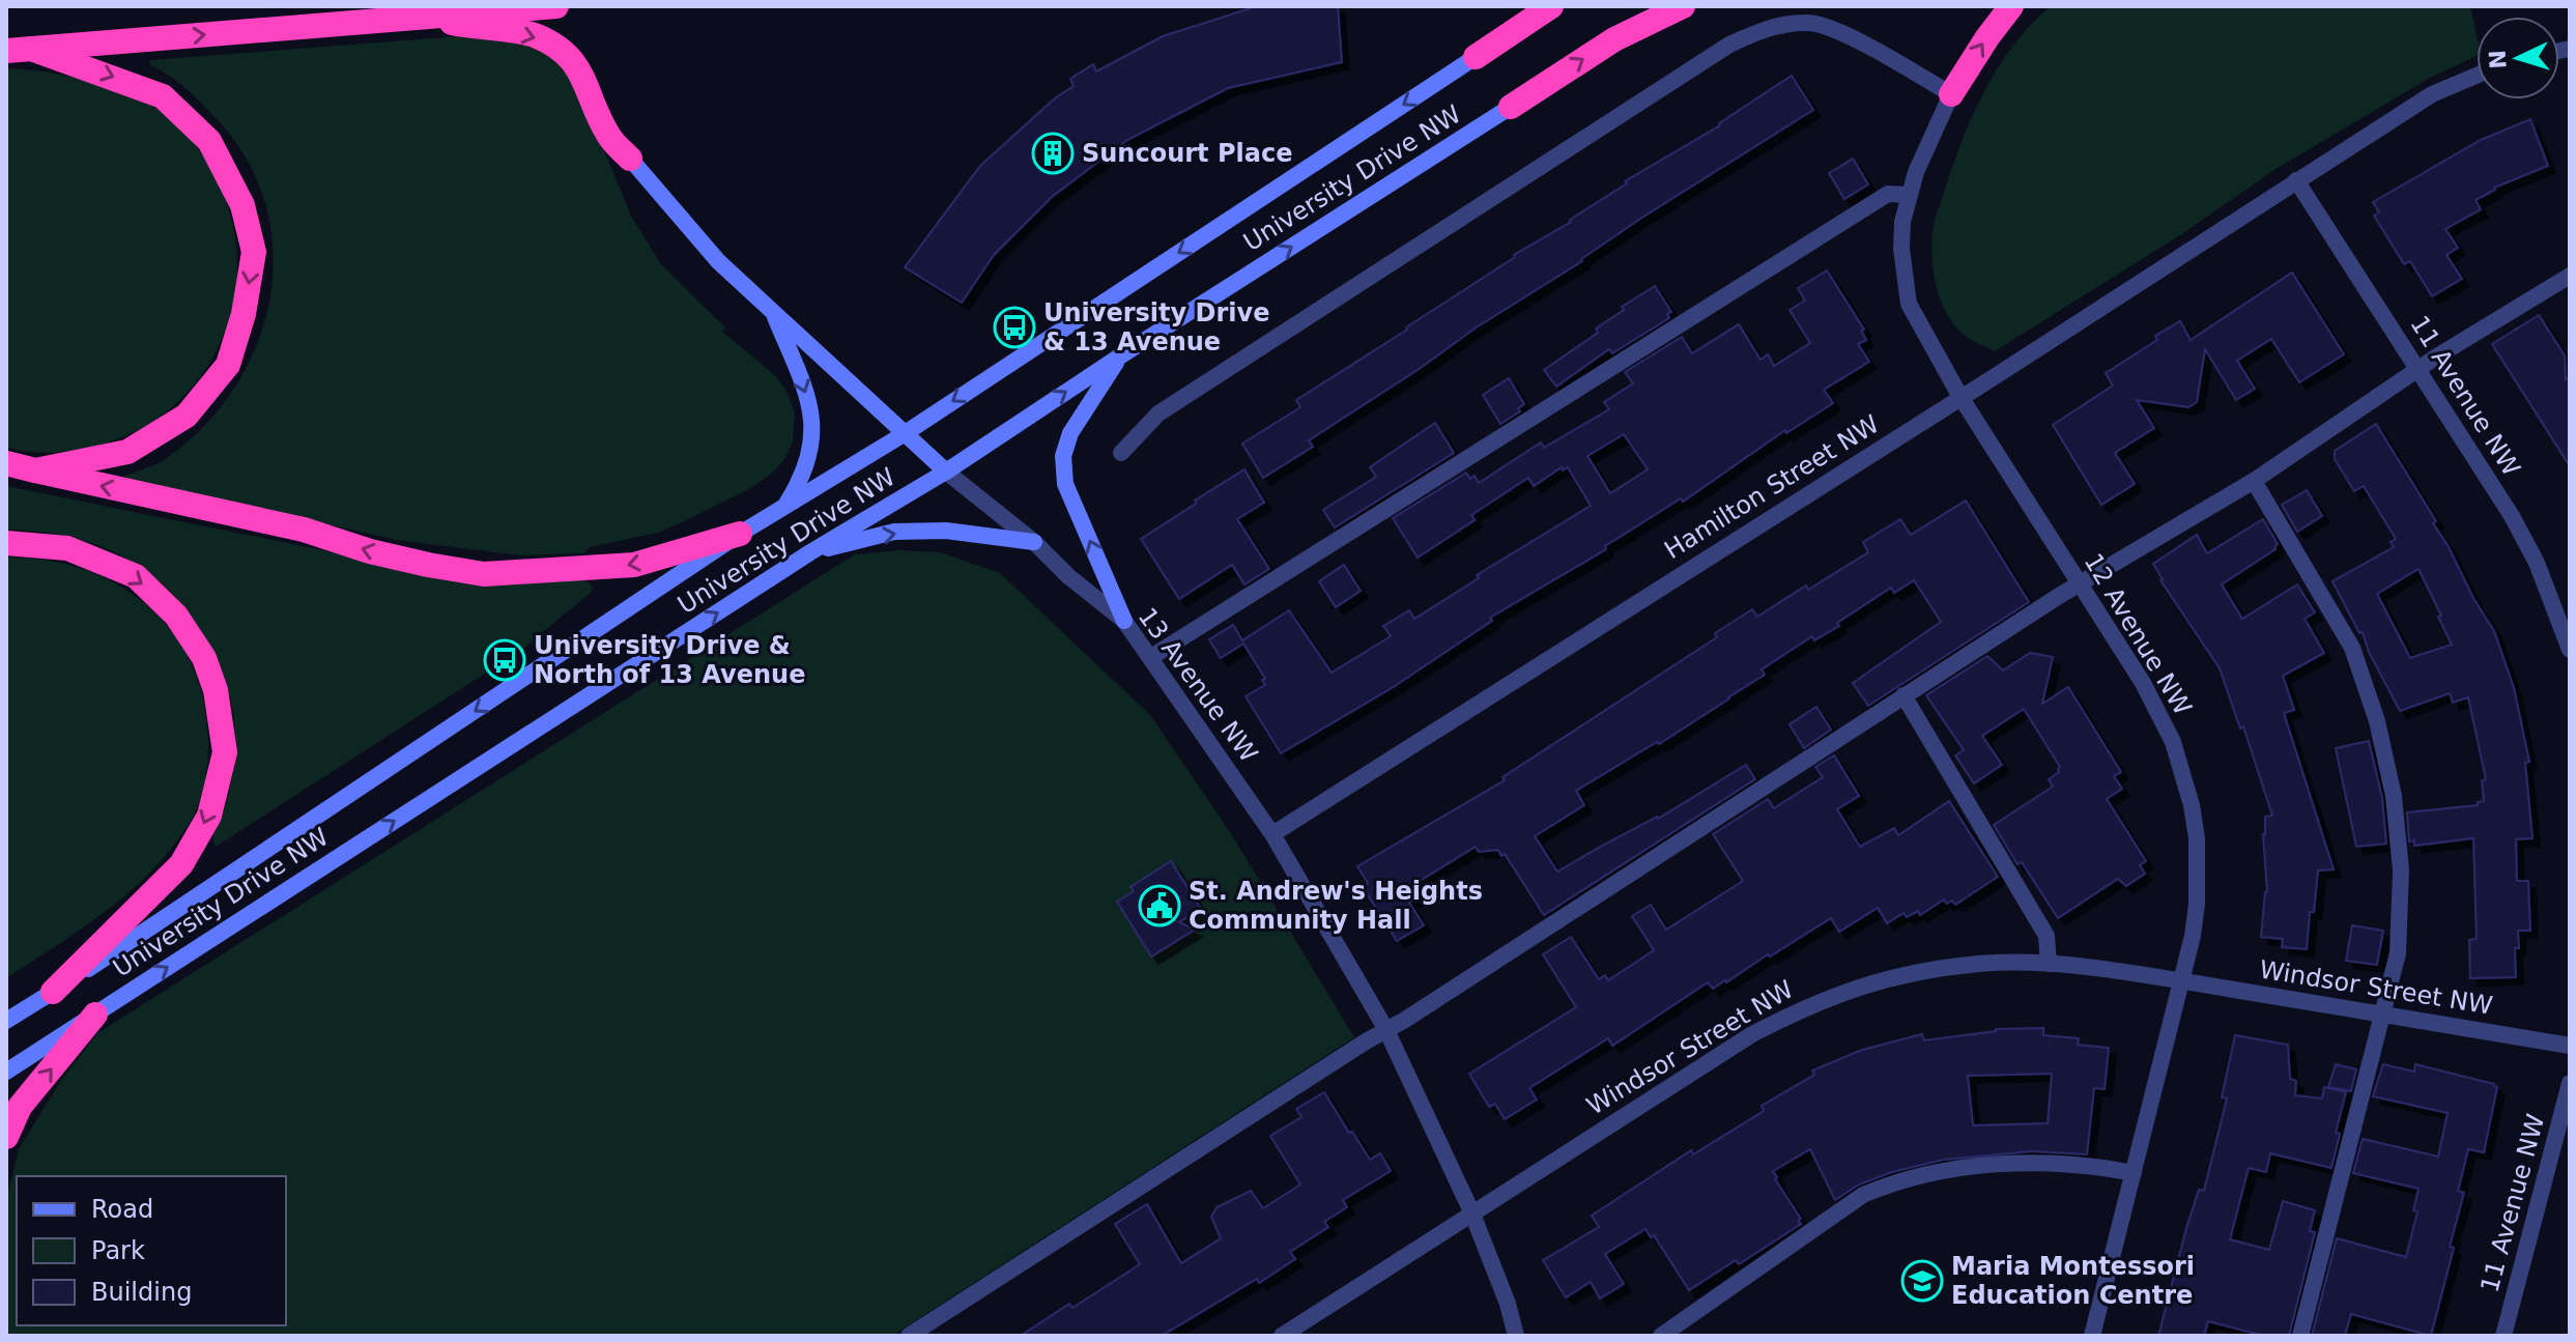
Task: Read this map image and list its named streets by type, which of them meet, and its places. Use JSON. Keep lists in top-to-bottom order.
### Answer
{
  "streets": {
    "street": [
      "University Drive NW",
      "11 Avenue NW",
      "Hamilton Street NW",
      "12 Avenue NW",
      "13 Avenue NW",
      "Windsor Street NW"
    ]
  },
  "crossings": [
    ["University Drive NW", "13 Avenue NW"],
    ["11 Avenue NW", "Hamilton Street NW"],
    ["Hamilton Street NW", "12 Avenue NW"],
    ["Hamilton Street NW", "13 Avenue NW"],
    ["12 Avenue NW", "Windsor Street NW"],
    ["13 Avenue NW", "Windsor Street NW"]
  ],
  "places": {
    "building": ["Suncourt Place"],
    "bus stop": ["University Drive & 13 Avenue", "University Drive & North of 13 Avenue"],
    "public building": ["St. Andrew's Heights Community Hall"],
    "school or university": ["Maria Montessori Education Centre"]
  },
  "legend": ["Road", "Park", "Building"],
  "north": "left"
}
